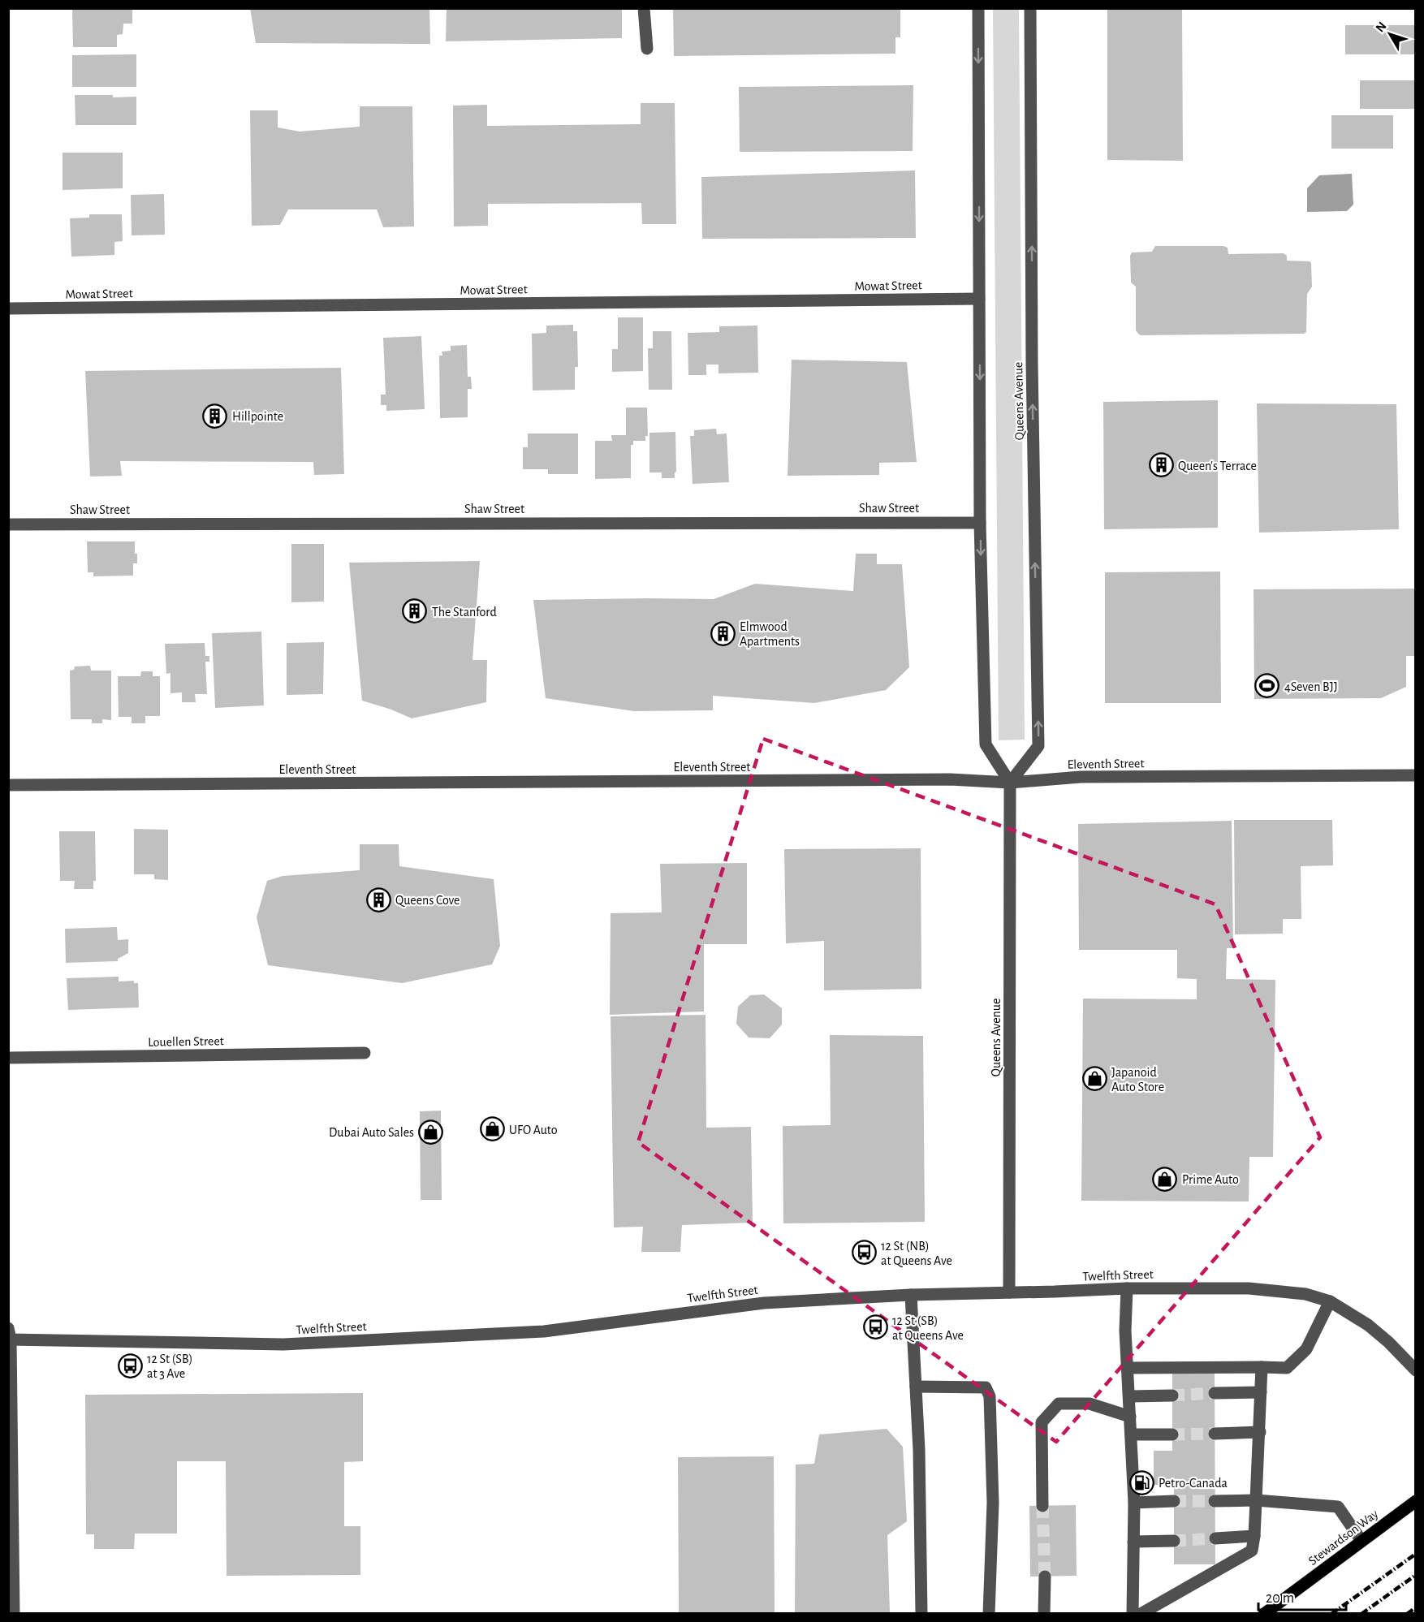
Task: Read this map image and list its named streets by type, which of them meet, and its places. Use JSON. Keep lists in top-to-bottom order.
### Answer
{
  "streets": {
    "main road": ["Stewardson Way"],
    "street": [
      "Mowat Street",
      "Queens Avenue",
      "Shaw Street",
      "Eleventh Street",
      "Louellen Street",
      "Twelfth Street"
    ]
  },
  "crossings": [
    ["Queens Avenue", "Eleventh Street"],
    ["Queens Avenue", "Twelfth Street"]
  ],
  "places": {
    "building": [
      "Hillpointe",
      "Queen's Terrace",
      "The Stanford",
      "Elmwood Apartments",
      "Queens Cove"
    ],
    "sports": ["4Seven BJJ"],
    "shop": [
      "Japanoid Auto Store",
      "UFO Auto",
      "Dubai Auto Sales",
      "Prime Auto"
    ],
    "bus stop": ["12 St (NB) at Queens Ave", "12 St (SB) at Queens Ave", "12 St (SB) at 3 Ave"],
    "fuel station": ["Petro-Canada"]
  },
  "scale_bar": "20 m",
  "north": "top left"
}
